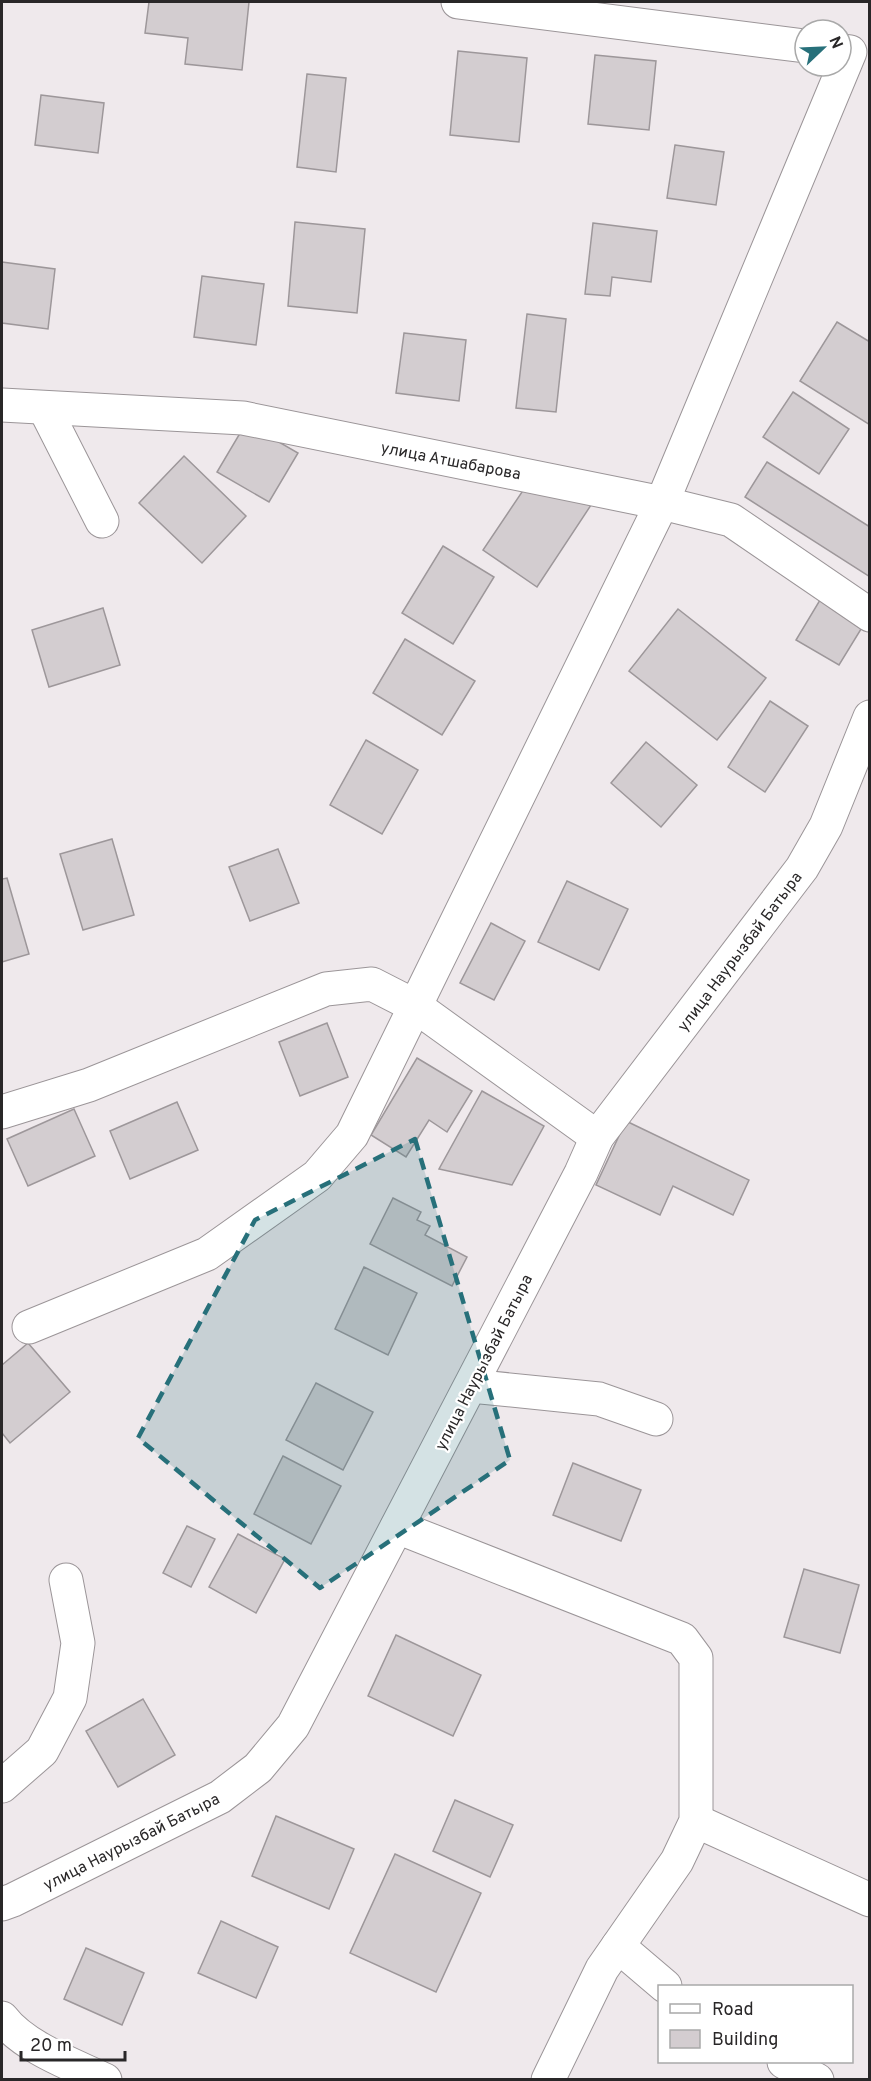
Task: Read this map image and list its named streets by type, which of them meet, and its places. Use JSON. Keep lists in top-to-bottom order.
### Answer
{
  "streets": {
    "street": ["улица Атшабарова", "улица Наурызбай Батыра"]
  },
  "legend": ["Road", "Building"],
  "scale_bar": "20 m",
  "north": "top right"
}
